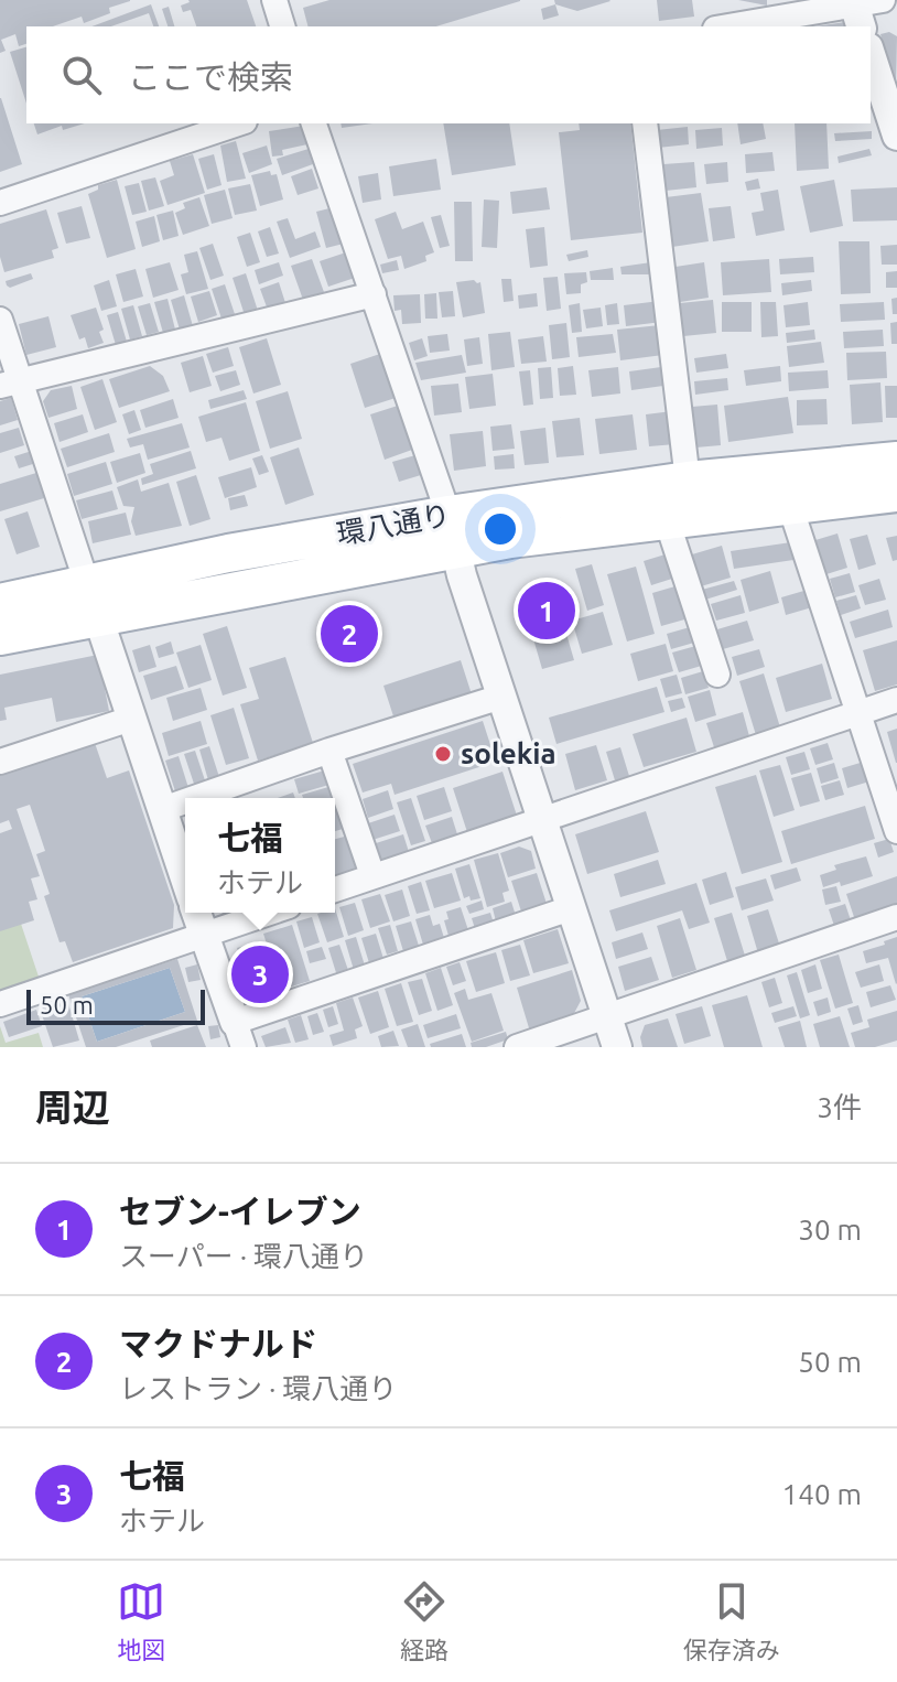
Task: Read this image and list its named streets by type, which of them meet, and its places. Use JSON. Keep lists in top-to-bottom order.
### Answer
{
  "streets": {
    "main road": ["環八通り"]
  },
  "places": ["solekia"],
  "scale_bar": "50 m",
  "page": {
    "search": "ここで検索",
    "pins": ["1", "2", "3"],
    "popup": ["七福", "ホテル"],
    "scale": "50 m",
    "heading": ["周辺", "3件"],
    "list": [
      {
        "mark": "1",
        "name": "セブン-イレブン",
        "note": "スーパー · 環八通り",
        "value": "30 m"
      },
      {
        "mark": "2",
        "name": "マクドナルド",
        "note": "レストラン · 環八通り",
        "value": "50 m"
      },
      {
        "mark": "3",
        "name": "七福",
        "note": "ホテル",
        "value": "140 m"
      }
    ],
    "nav": ["地図", "経路", "保存済み"]
  }
}
